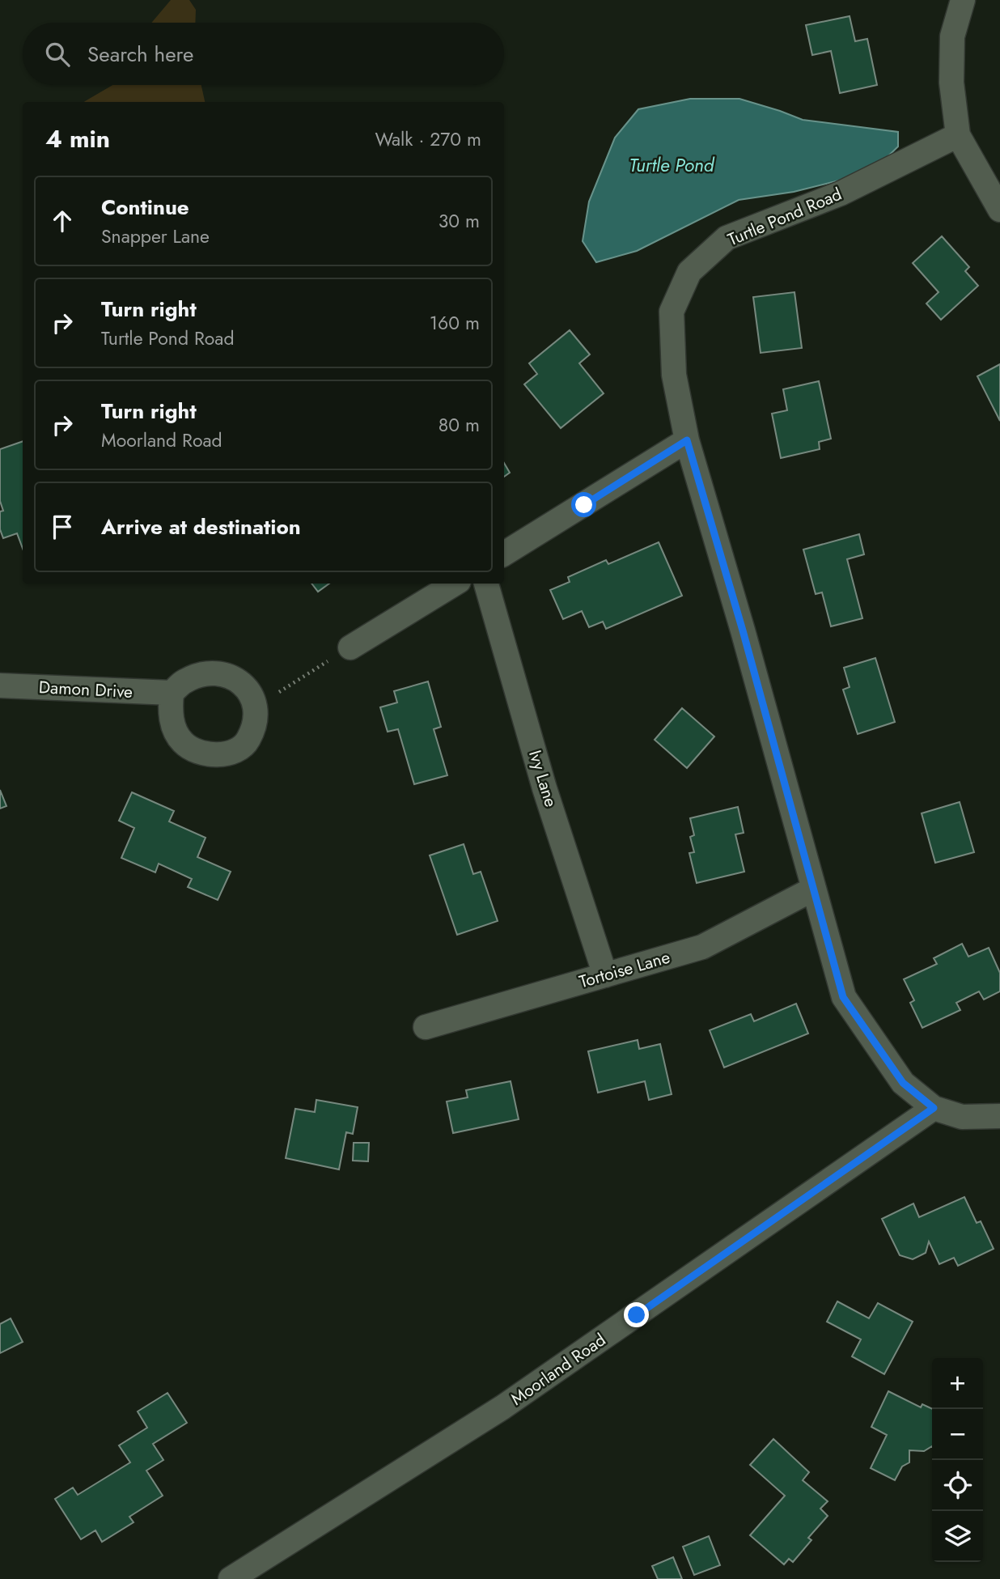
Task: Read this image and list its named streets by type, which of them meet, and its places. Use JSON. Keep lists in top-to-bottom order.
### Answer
{
  "streets": {
    "street": [
      "Turtle Pond Road",
      "Damon Drive",
      "Ivy Lane",
      "Tortoise Lane",
      "Moorland Road"
    ]
  },
  "crossings": [
    ["Turtle Pond Road", "Tortoise Lane"],
    ["Turtle Pond Road", "Moorland Road"],
    ["Ivy Lane", "Tortoise Lane"]
  ],
  "water": ["Turtle Pond"],
  "page": {
    "search": "Search here",
    "heading": ["4 min", "Walk · 270 m"],
    "list": [
      ["Continue", "Snapper Lane", "30 m"],
      ["Turn right", "Turtle Pond Road", "160 m"],
      ["Turn right", "Moorland Road", "80 m"],
      "Arrive at destination"
    ],
    "map_buttons": ["+", "−"]
  }
}
